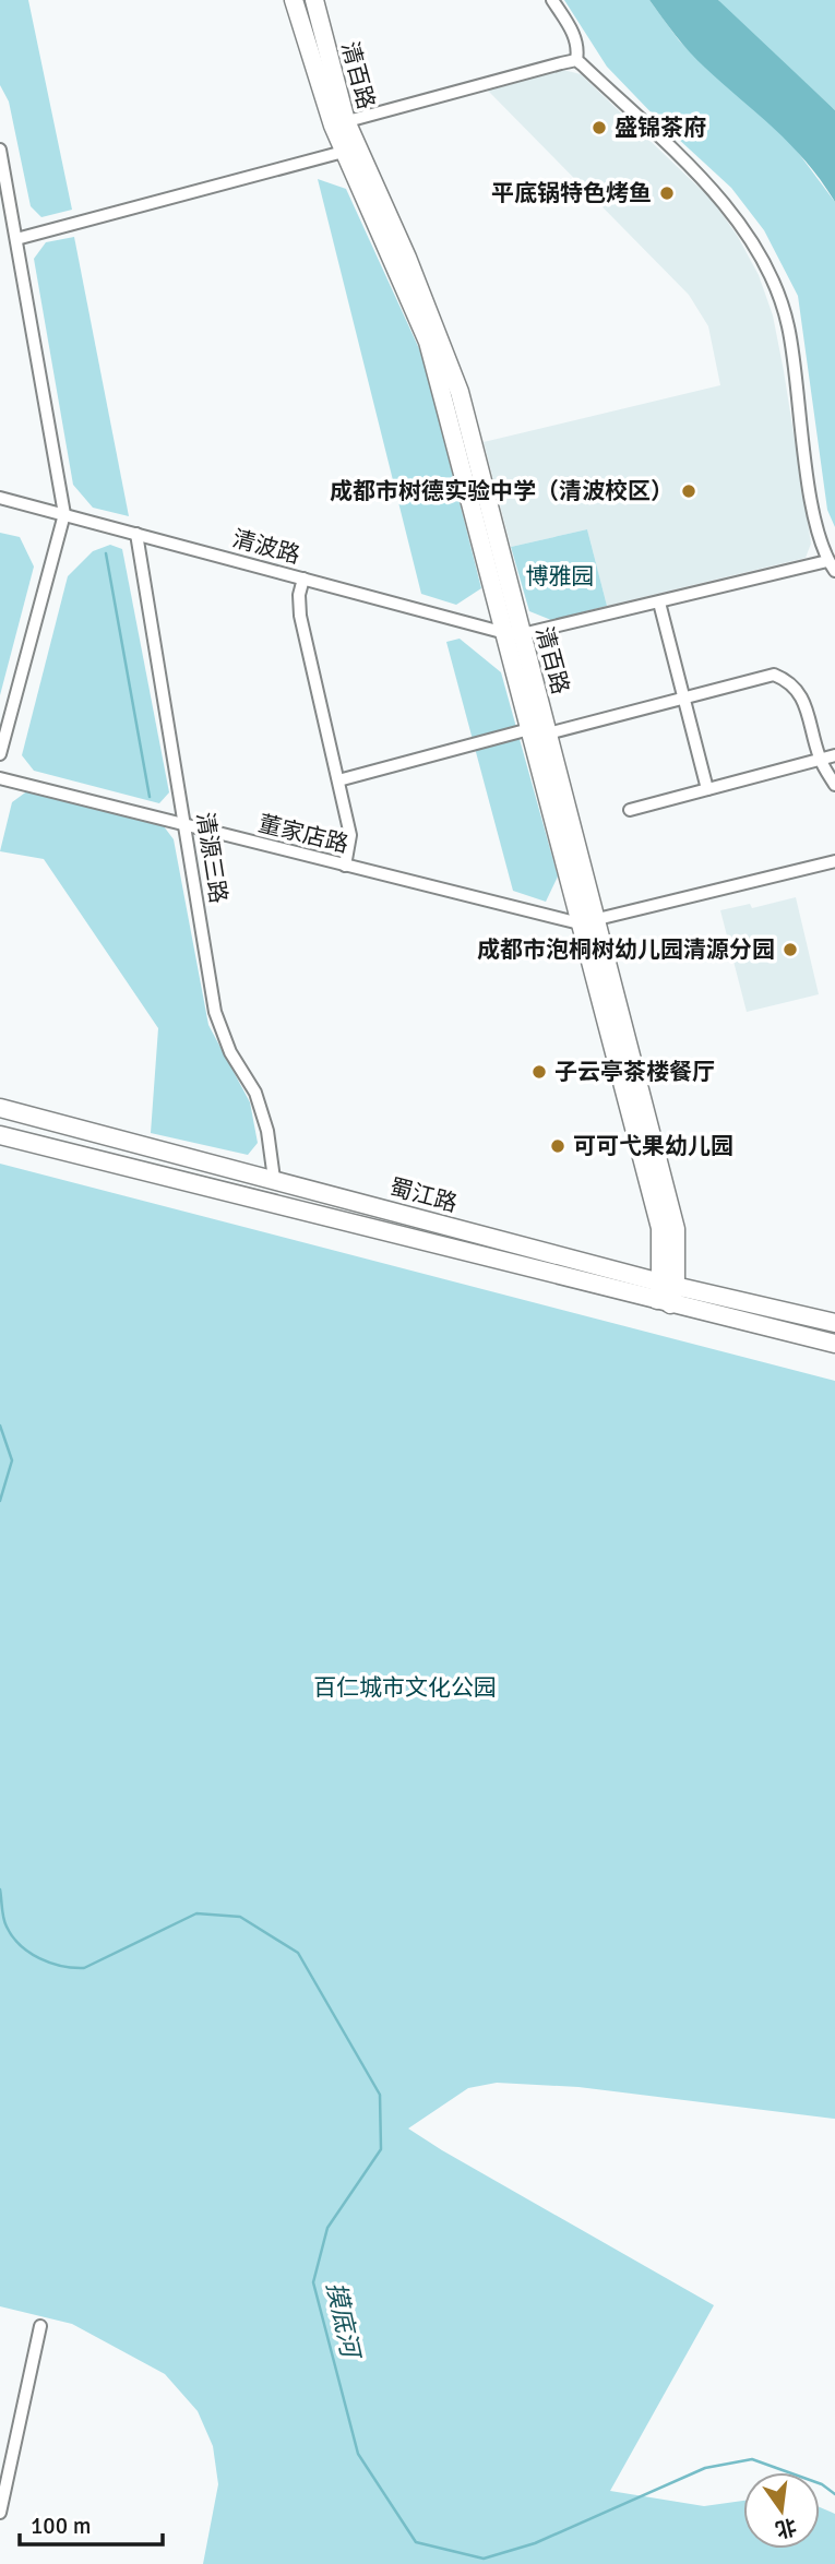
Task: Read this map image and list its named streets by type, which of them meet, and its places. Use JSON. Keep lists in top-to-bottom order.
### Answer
{
  "streets": {
    "street": [
      "清百路",
      "清波路",
      "董家店路",
      "清源三路",
      "蜀江路"
    ]
  },
  "crossings": [
    ["清百路", "清波路"],
    ["清百路", "董家店路"],
    ["清百路", "蜀江路"],
    ["清波路", "清源三路"],
    ["董家店路", "清源三路"],
    ["清源三路", "蜀江路"]
  ],
  "water": ["摸底河"],
  "parks": ["博雅园", "百仁城市文化公园"],
  "places": [
    "盛锦茶府",
    "平底锅特色烤鱼",
    "成都市树德实验中学（清波校区）",
    "成都市泡桐树幼儿园清源分园",
    "子云亭茶楼餐厅",
    "可可弋果幼儿园"
  ],
  "scale_bar": "100 m",
  "north": "bottom"
}
